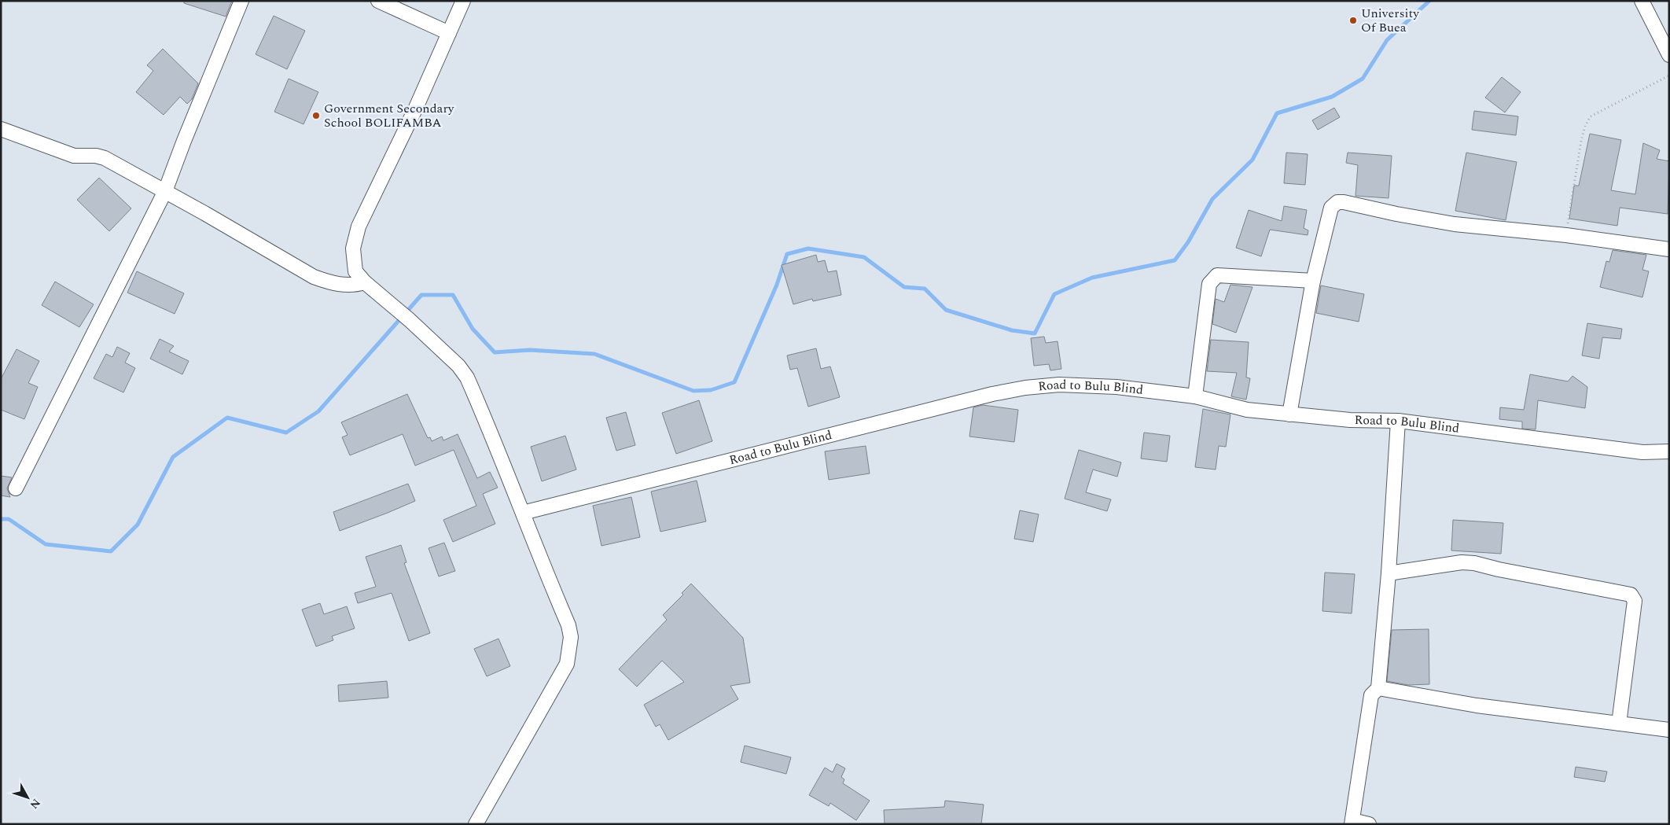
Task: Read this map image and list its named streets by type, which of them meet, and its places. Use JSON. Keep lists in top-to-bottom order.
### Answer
{
  "streets": {
    "street": ["Road to Bulu Blind"]
  },
  "places": ["University Of Buea", "Government Secondary School BOLIFAMBA"],
  "north": "bottom right"
}
